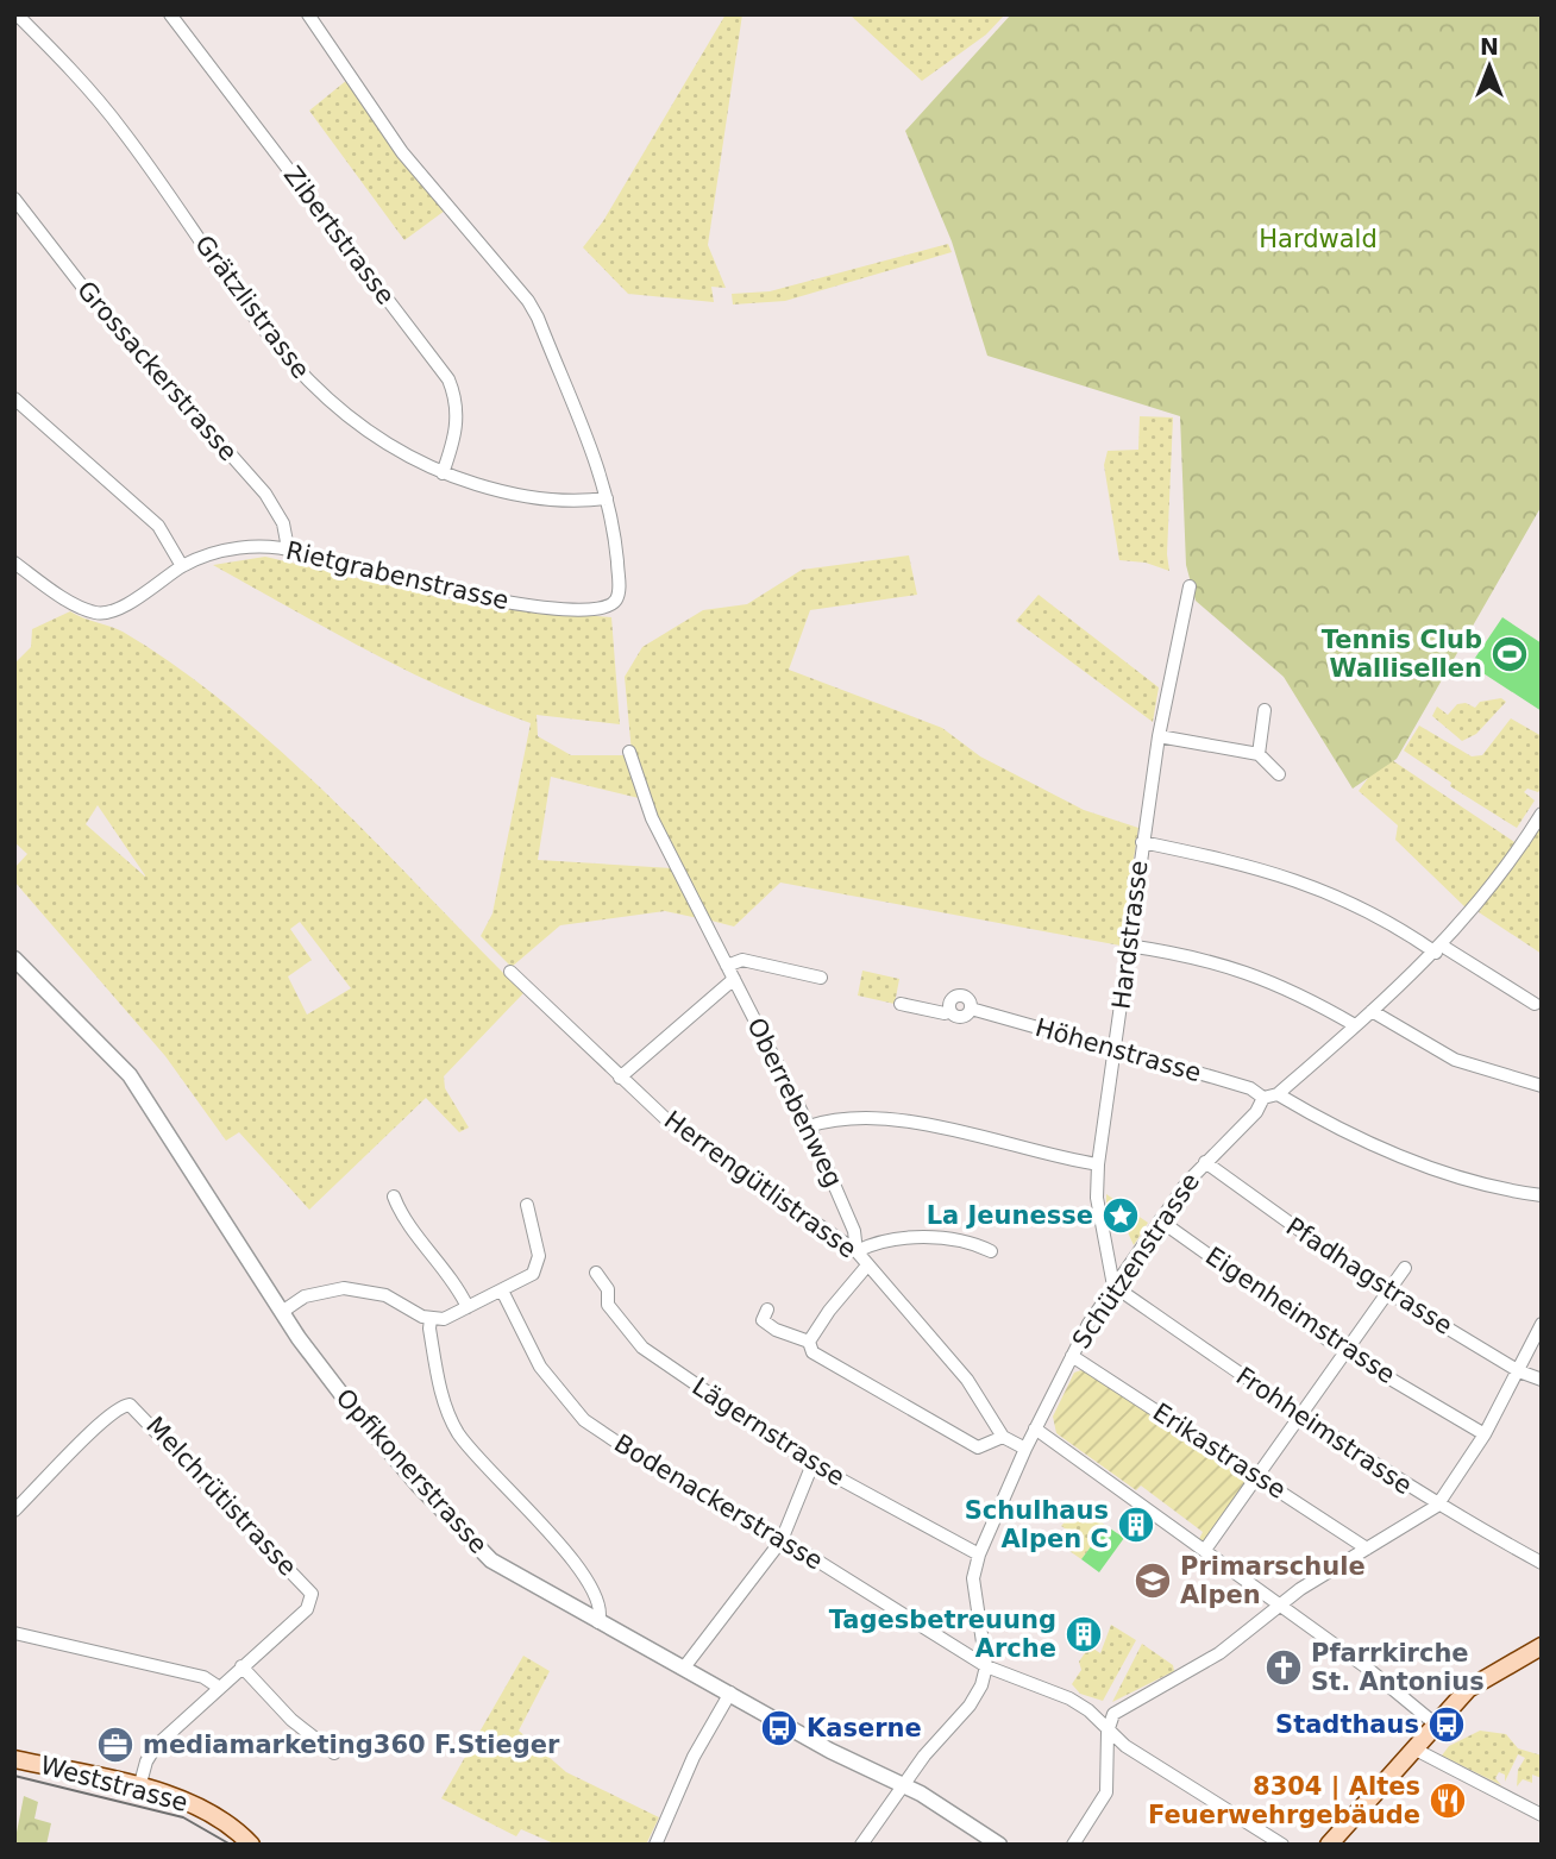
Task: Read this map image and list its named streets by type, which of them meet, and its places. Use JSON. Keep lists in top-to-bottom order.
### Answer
{
  "streets": {
    "main road": ["Weststrasse"],
    "street": [
      "Zibertstrasse",
      "Grätzlistrasse",
      "Grossackerstrasse",
      "Rietgrabenstrasse",
      "Hardstrasse",
      "Höhenstrasse",
      "Oberrebenweg",
      "Herrengütlistrasse",
      "Schützenstrasse",
      "Pfadhagstrasse",
      "Eigenheimstrasse",
      "Frohheimstrasse",
      "Lägernstrasse",
      "Erikastrasse",
      "Opfikonerstrasse",
      "Melchrütistrasse",
      "Bodenackerstrasse"
    ]
  },
  "crossings": [
    ["Zibertstrasse", "Grätzlistrasse"],
    ["Grätzlistrasse", "Rietgrabenstrasse"],
    ["Grossackerstrasse", "Rietgrabenstrasse"],
    ["Hardstrasse", "Höhenstrasse"],
    ["Hardstrasse", "Schützenstrasse"],
    ["Hardstrasse", "Frohheimstrasse"],
    ["Höhenstrasse", "Schützenstrasse"],
    ["Oberrebenweg", "Herrengütlistrasse"],
    ["Schützenstrasse", "Pfadhagstrasse"],
    ["Schützenstrasse", "Eigenheimstrasse"],
    ["Schützenstrasse", "Frohheimstrasse"],
    ["Schützenstrasse", "Lägernstrasse"],
    ["Schützenstrasse", "Erikastrasse"],
    ["Schützenstrasse", "Bodenackerstrasse"]
  ],
  "parks": ["Hardwald"],
  "places": {
    "sports": ["Tennis Club Wallisellen"],
    "place": ["La Jeunesse"],
    "building": ["Schulhaus Alpen C", "Tagesbetreuung Arche"],
    "school or university": ["Primarschule Alpen"],
    "church": ["Pfarrkirche St. Antonius"],
    "bus stop": ["Stadthaus", "Kaserne"],
    "office": ["mediamarketing360 F.Stieger"],
    "restaurant": ["8304 | Altes Feuerwehrgebäude"]
  },
  "north": "top"
}
